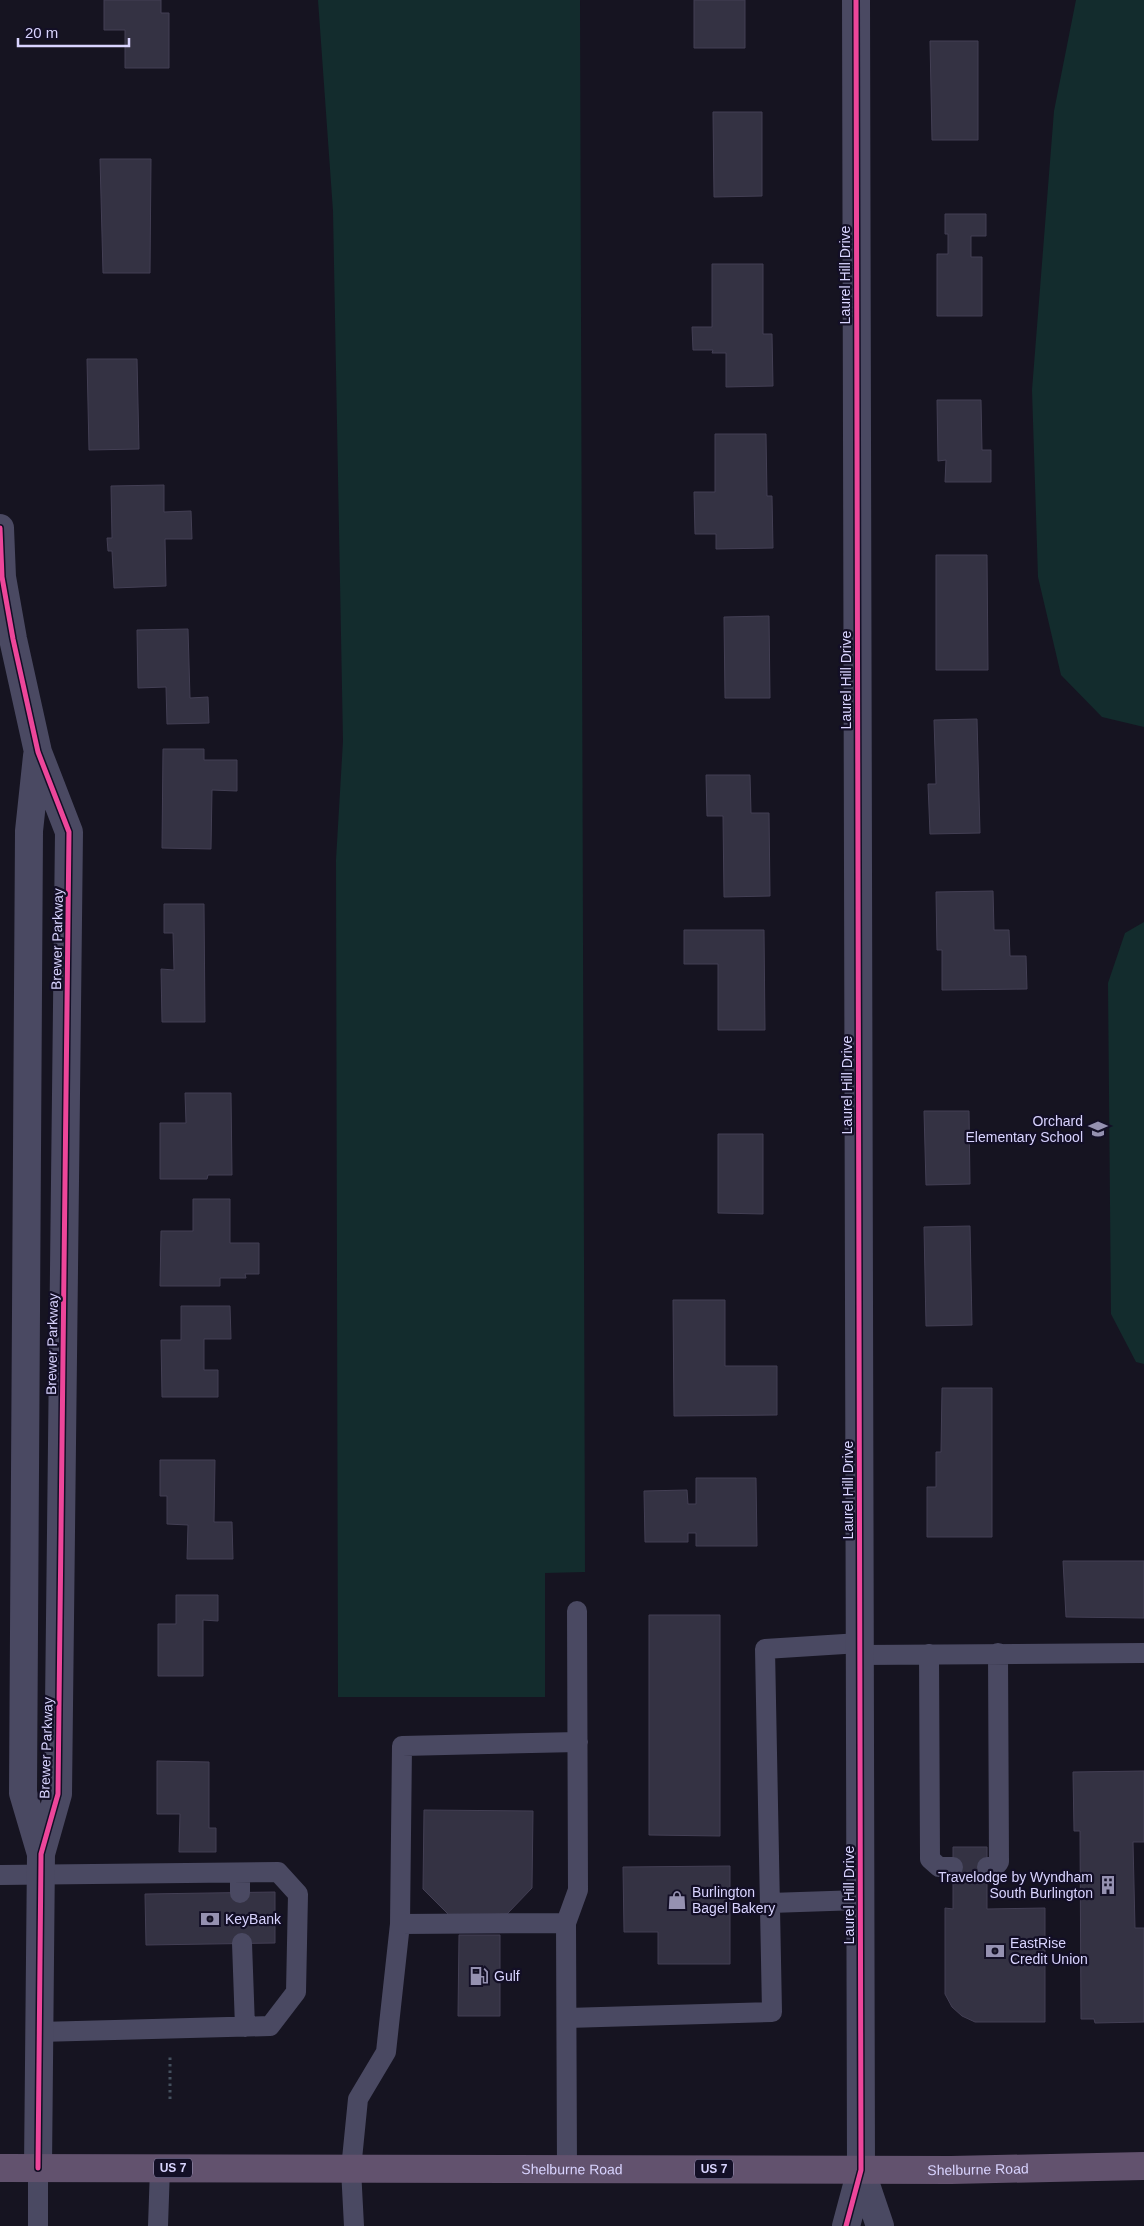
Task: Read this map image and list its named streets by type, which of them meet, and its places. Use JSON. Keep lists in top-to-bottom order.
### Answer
{
  "streets": {
    "highway": ["US 7", "Shelburne Road"],
    "street": ["Laurel Hill Drive", "Brewer Parkway"]
  },
  "crossings": [
    ["Laurel Hill Drive", "Shelburne Road"],
    ["Brewer Parkway", "Shelburne Road"]
  ],
  "places": {
    "school or university": ["Orchard Elementary School"],
    "building": ["Travelodge by Wyndham South Burlington"],
    "shop": ["Burlington Bagel Bakery"],
    "bank": ["KeyBank", "EastRise Credit Union"],
    "fuel station": ["Gulf"]
  },
  "scale_bar": "20 m"
}
